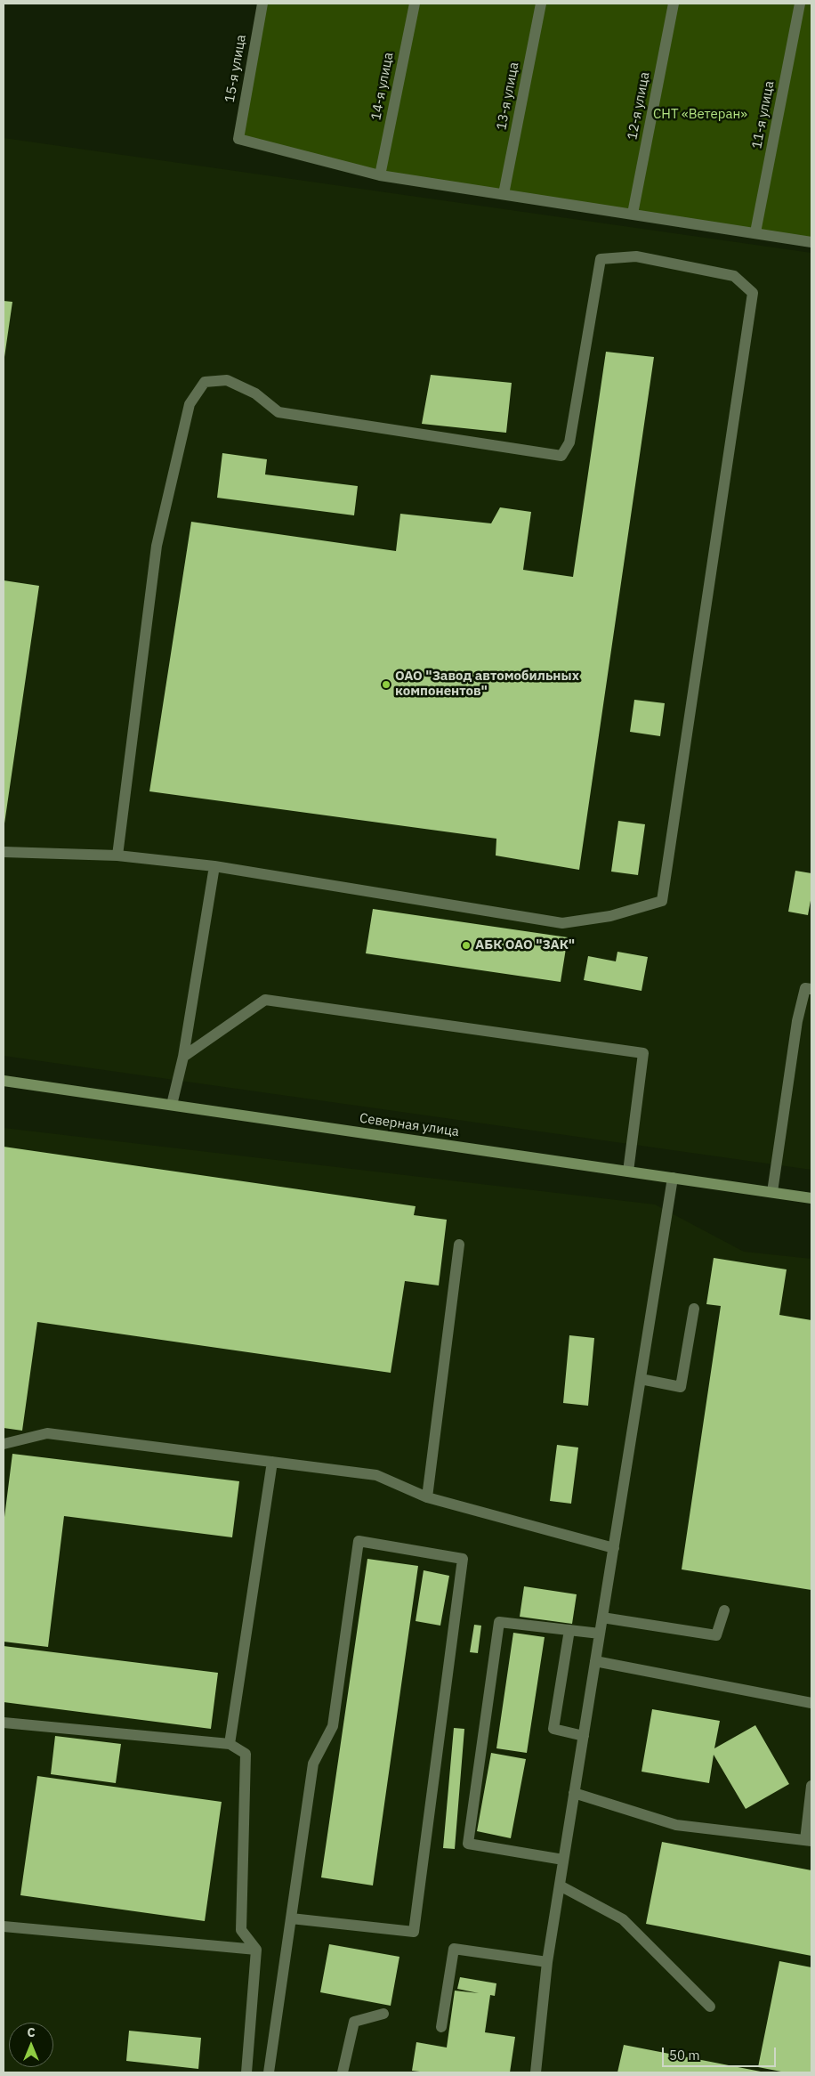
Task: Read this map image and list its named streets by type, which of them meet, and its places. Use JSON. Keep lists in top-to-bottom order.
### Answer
{
  "streets": {
    "main road": ["Северная улица"],
    "street": [
      "15-я улица",
      "14-я улица",
      "13-я улица",
      "12-я улица",
      "11-я улица"
    ]
  },
  "crossings": [
    ["15-я улица", "14-я улица"]
  ],
  "parks": ["СНТ «Ветеран»"],
  "places": ["ОАО \"Завод автомобильных компонентов\"", "АБК ОАО \"ЗАК\""],
  "scale_bar": "50 m",
  "north": "top"
}
